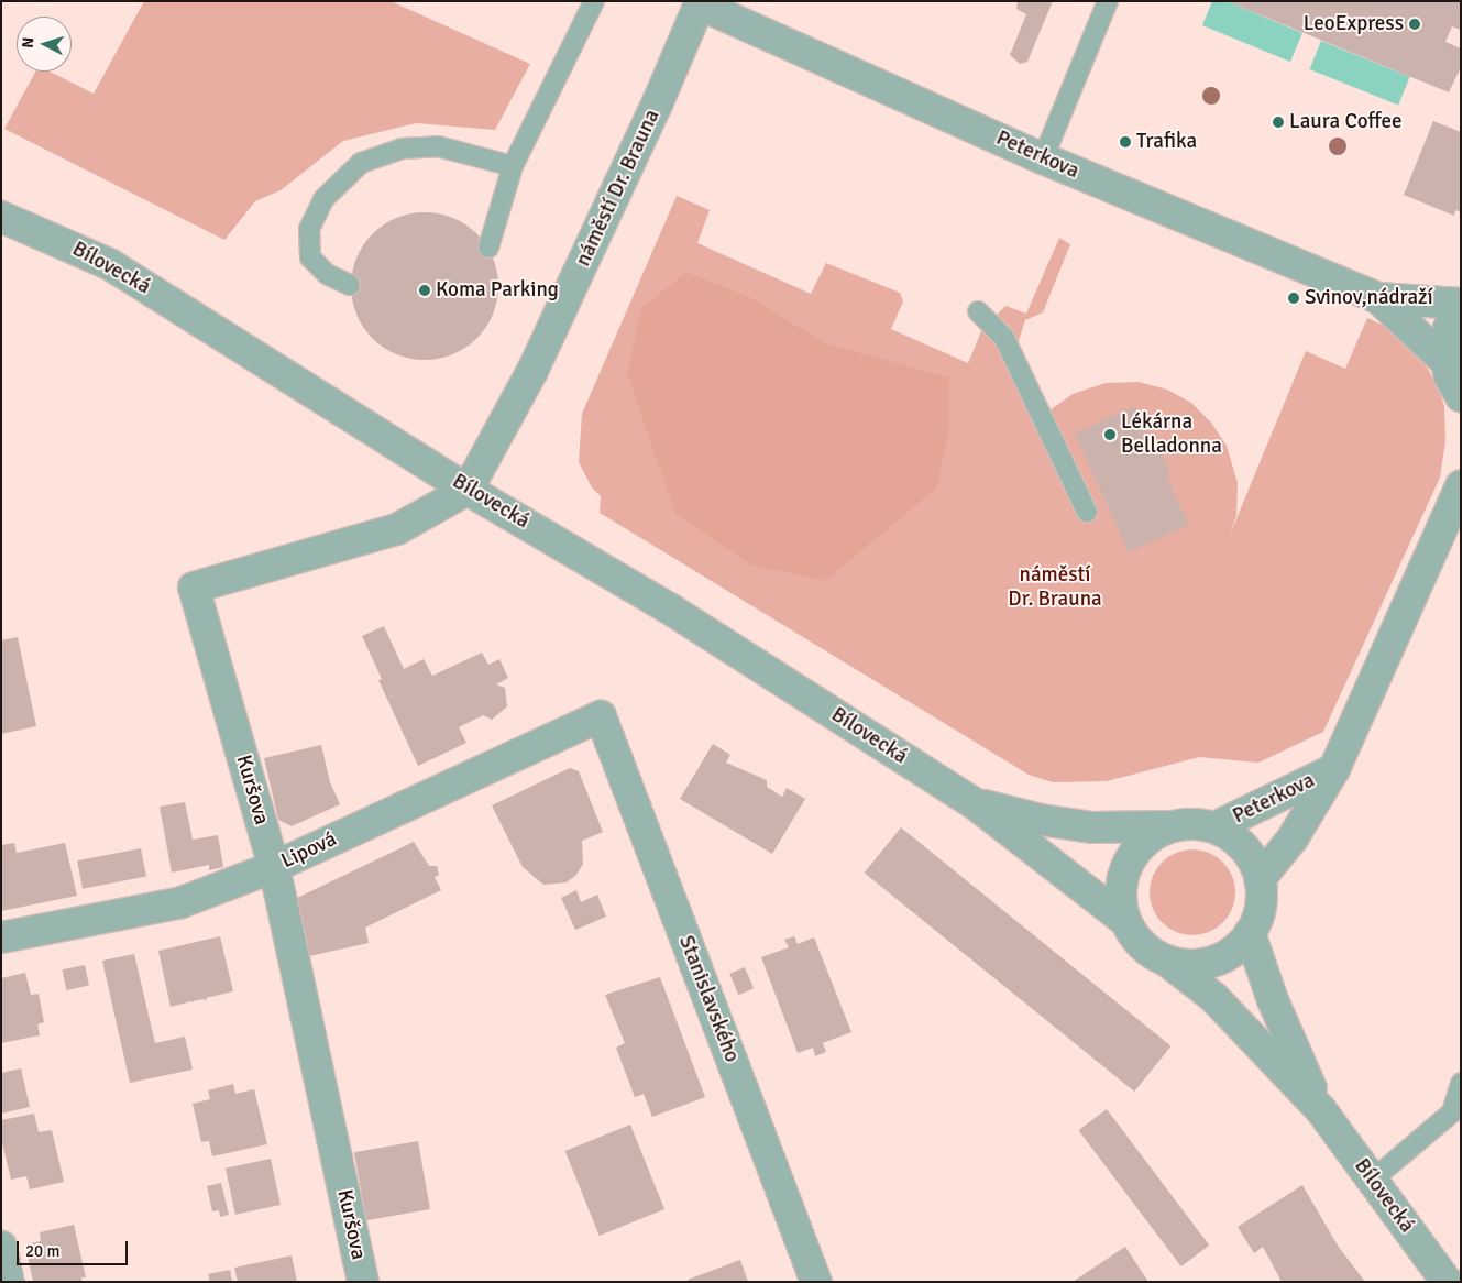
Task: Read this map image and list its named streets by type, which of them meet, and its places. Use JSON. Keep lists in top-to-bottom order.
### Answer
{
  "streets": {
    "street": [
      "Peterkova",
      "náměstí Dr. Brauna",
      "Bílovecká",
      "Kuršova",
      "Lipová",
      "Stanislavského"
    ]
  },
  "crossings": [
    ["Peterkova", "náměstí Dr. Brauna"],
    ["náměstí Dr. Brauna", "Bílovecká"],
    ["náměstí Dr. Brauna", "Kuršova"],
    ["Bílovecká", "Kuršova"],
    ["Kuršova", "Lipová"],
    ["Lipová", "Stanislavského"]
  ],
  "parks": ["náměstí Dr. Brauna"],
  "places": [
    "LeoExpress",
    "Laura Coffee",
    "Trafika",
    "Koma Parking",
    "Svinov,nádraží",
    "Lékárna Belladonna"
  ],
  "scale_bar": "20 m",
  "north": "left"
}
